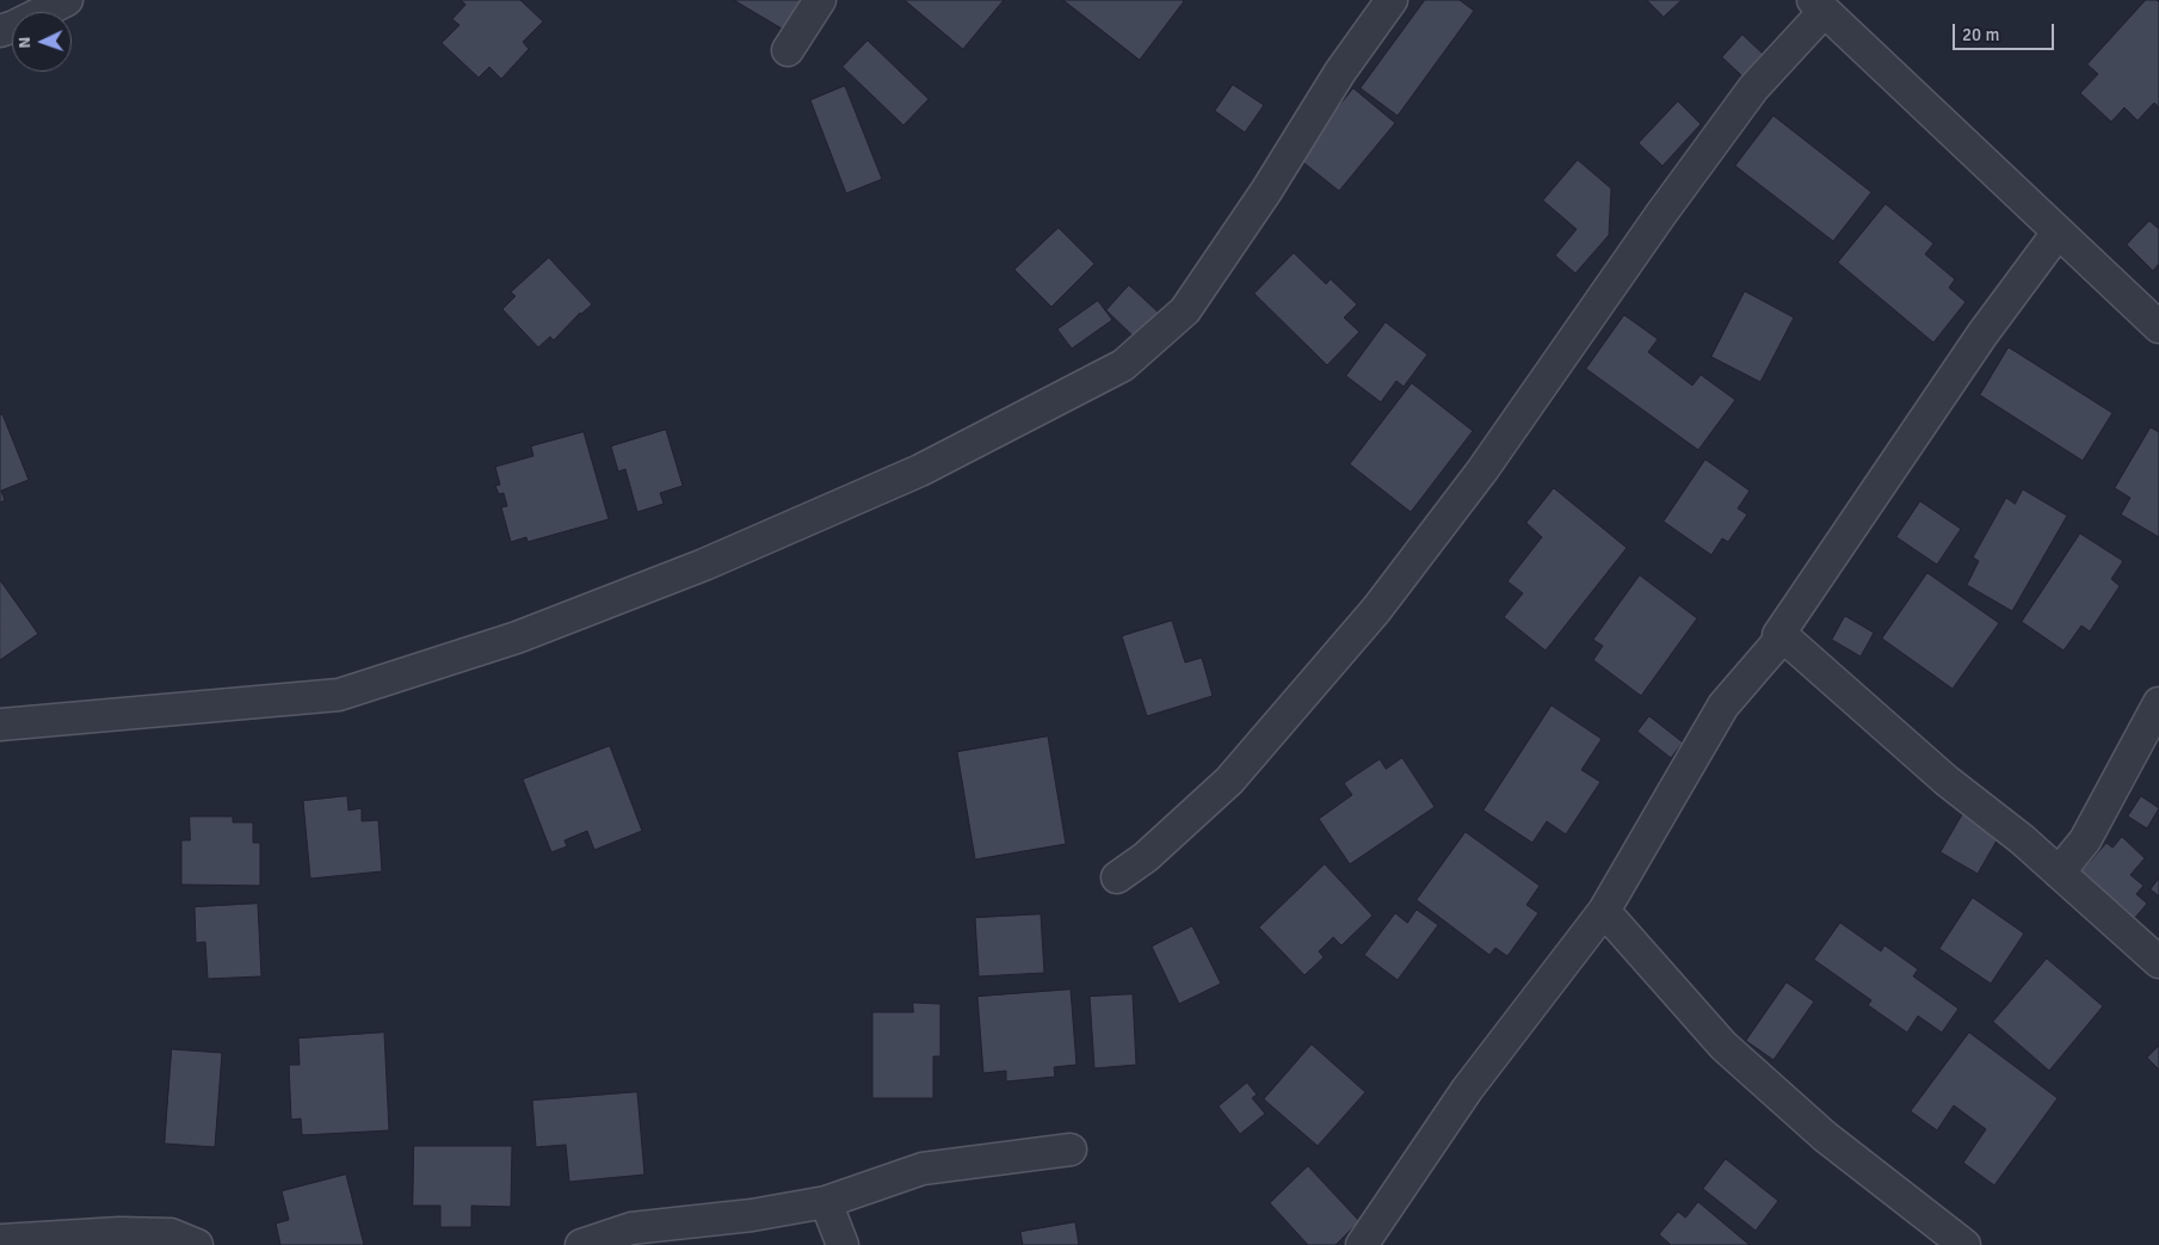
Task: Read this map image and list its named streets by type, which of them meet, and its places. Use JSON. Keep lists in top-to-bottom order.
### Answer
{
  "scale_bar": "20 m",
  "north": "left"
}
